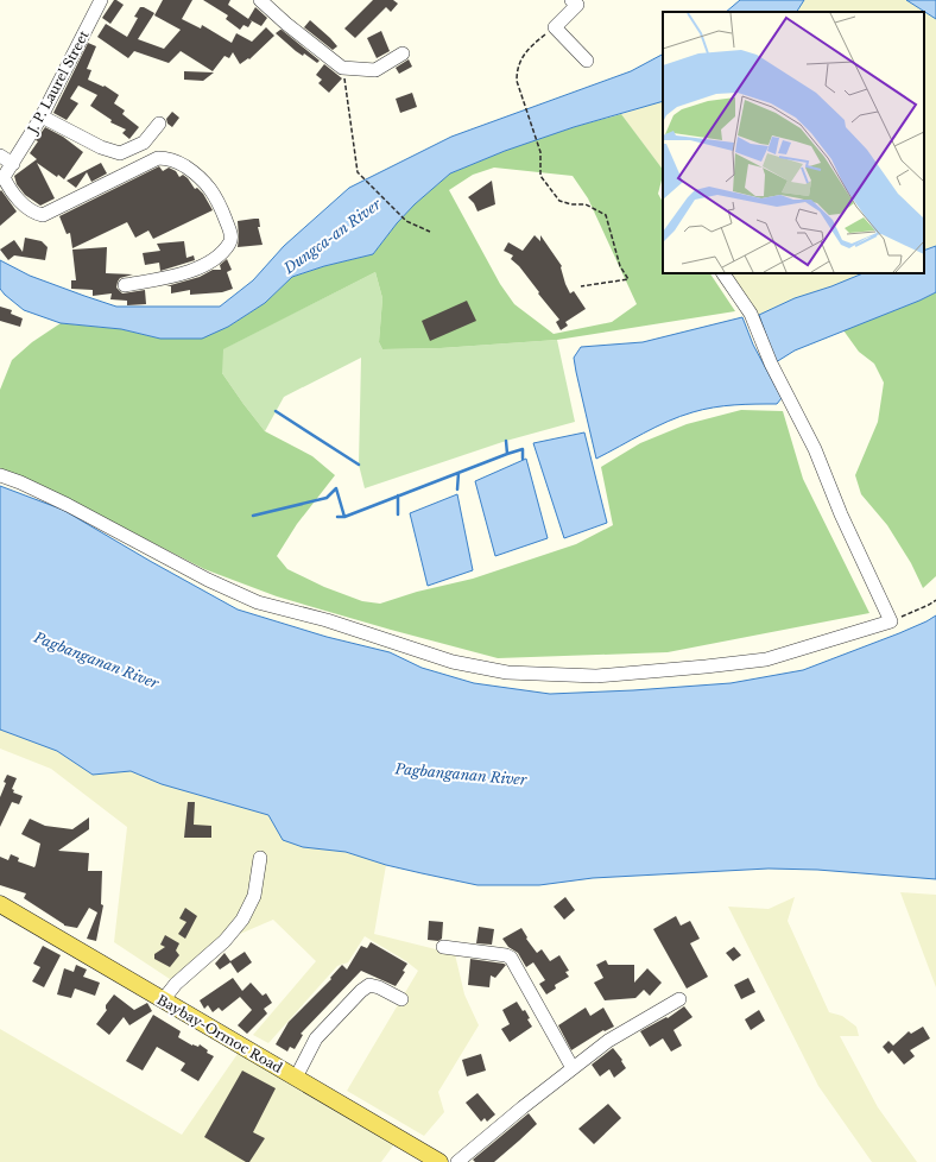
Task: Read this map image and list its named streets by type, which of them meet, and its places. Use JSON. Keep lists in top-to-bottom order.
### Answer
{
  "streets": {
    "main road": ["Baybay-Ormoc Road"],
    "street": ["J. P. Laurel Street"]
  },
  "water": ["Dungca-an River", "Pagbanganan River"]
}
